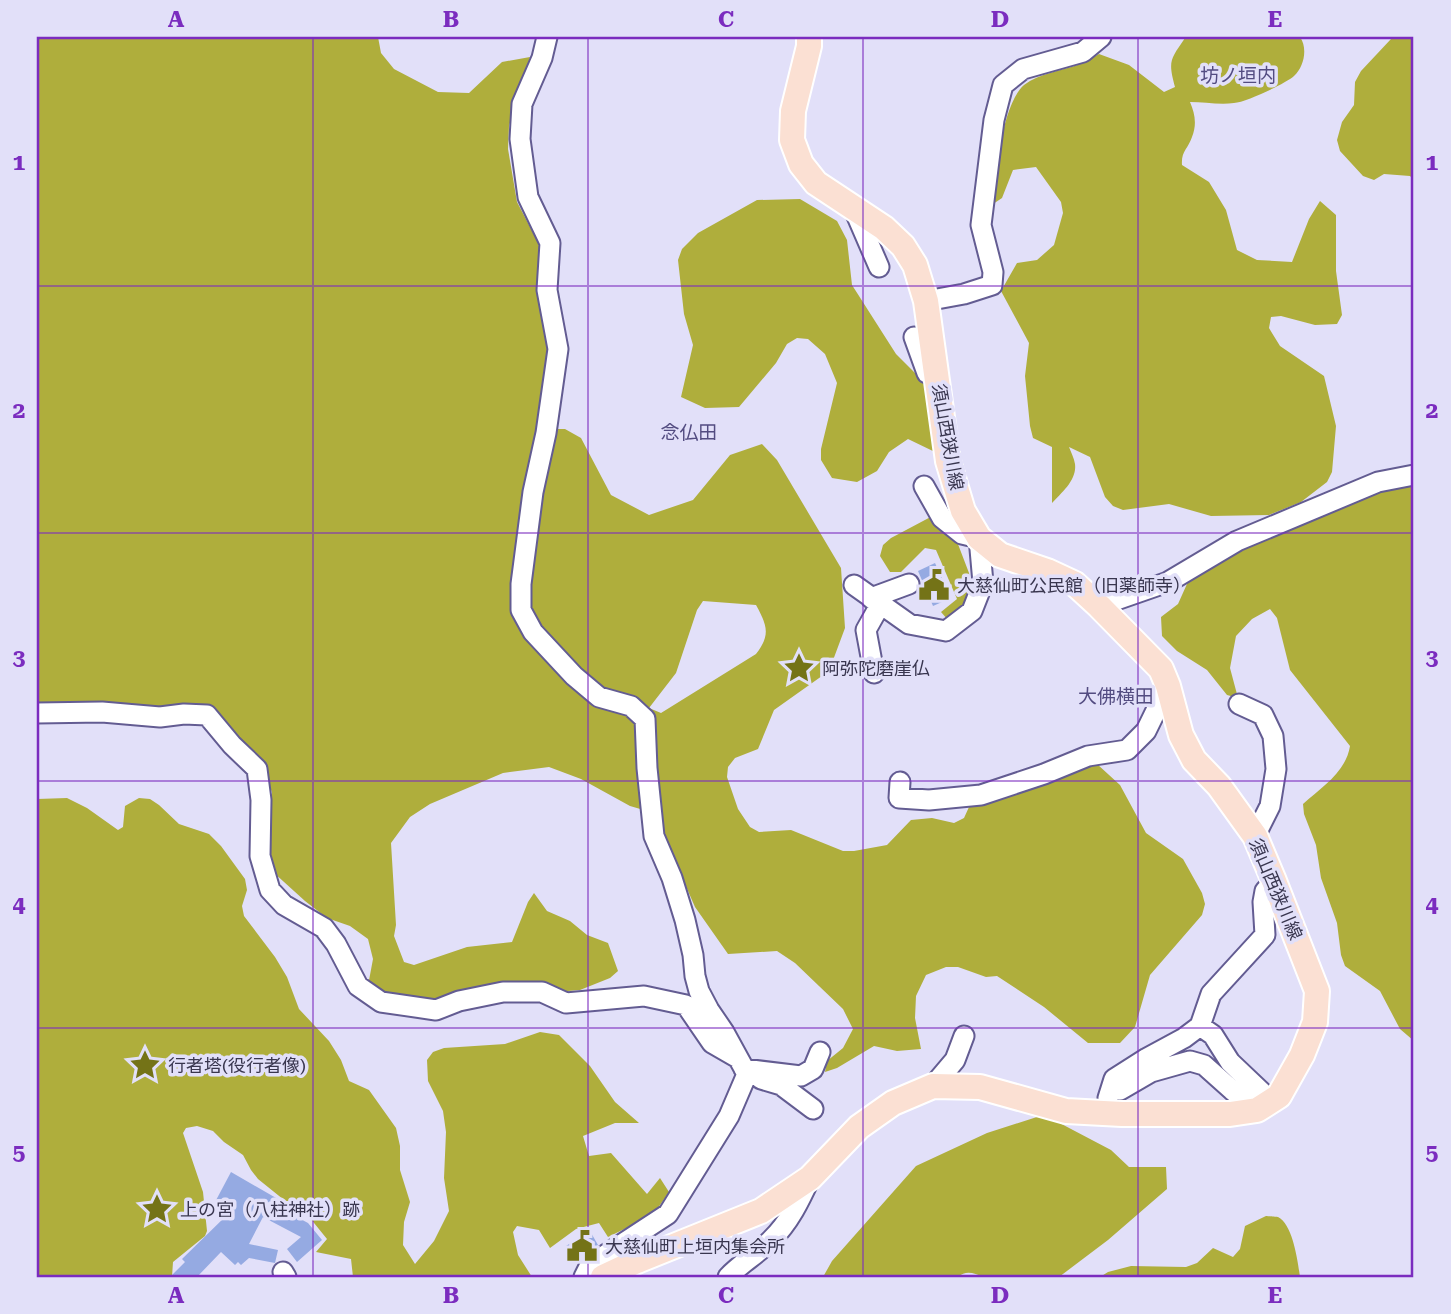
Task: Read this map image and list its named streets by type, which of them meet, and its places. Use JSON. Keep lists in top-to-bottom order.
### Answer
{
  "streets": {
    "main road": ["須山西狭川線"]
  },
  "districts": ["坊ノ垣内", "念仏田", "大佛横田"],
  "places": {
    "public building": ["大慈仙町公民館（旧薬師寺）", "大慈仙町上垣内集会所"],
    "place": ["阿弥陀磨崖仏", "行者塔(役行者像)", "上の宮（八柱神社）跡"]
  },
  "grid": {
    "columns": [
      "A",
      "B",
      "C",
      "D",
      "E"
    ],
    "rows": [
      "1",
      "2",
      "3",
      "4",
      "5"
    ]
  }
}
